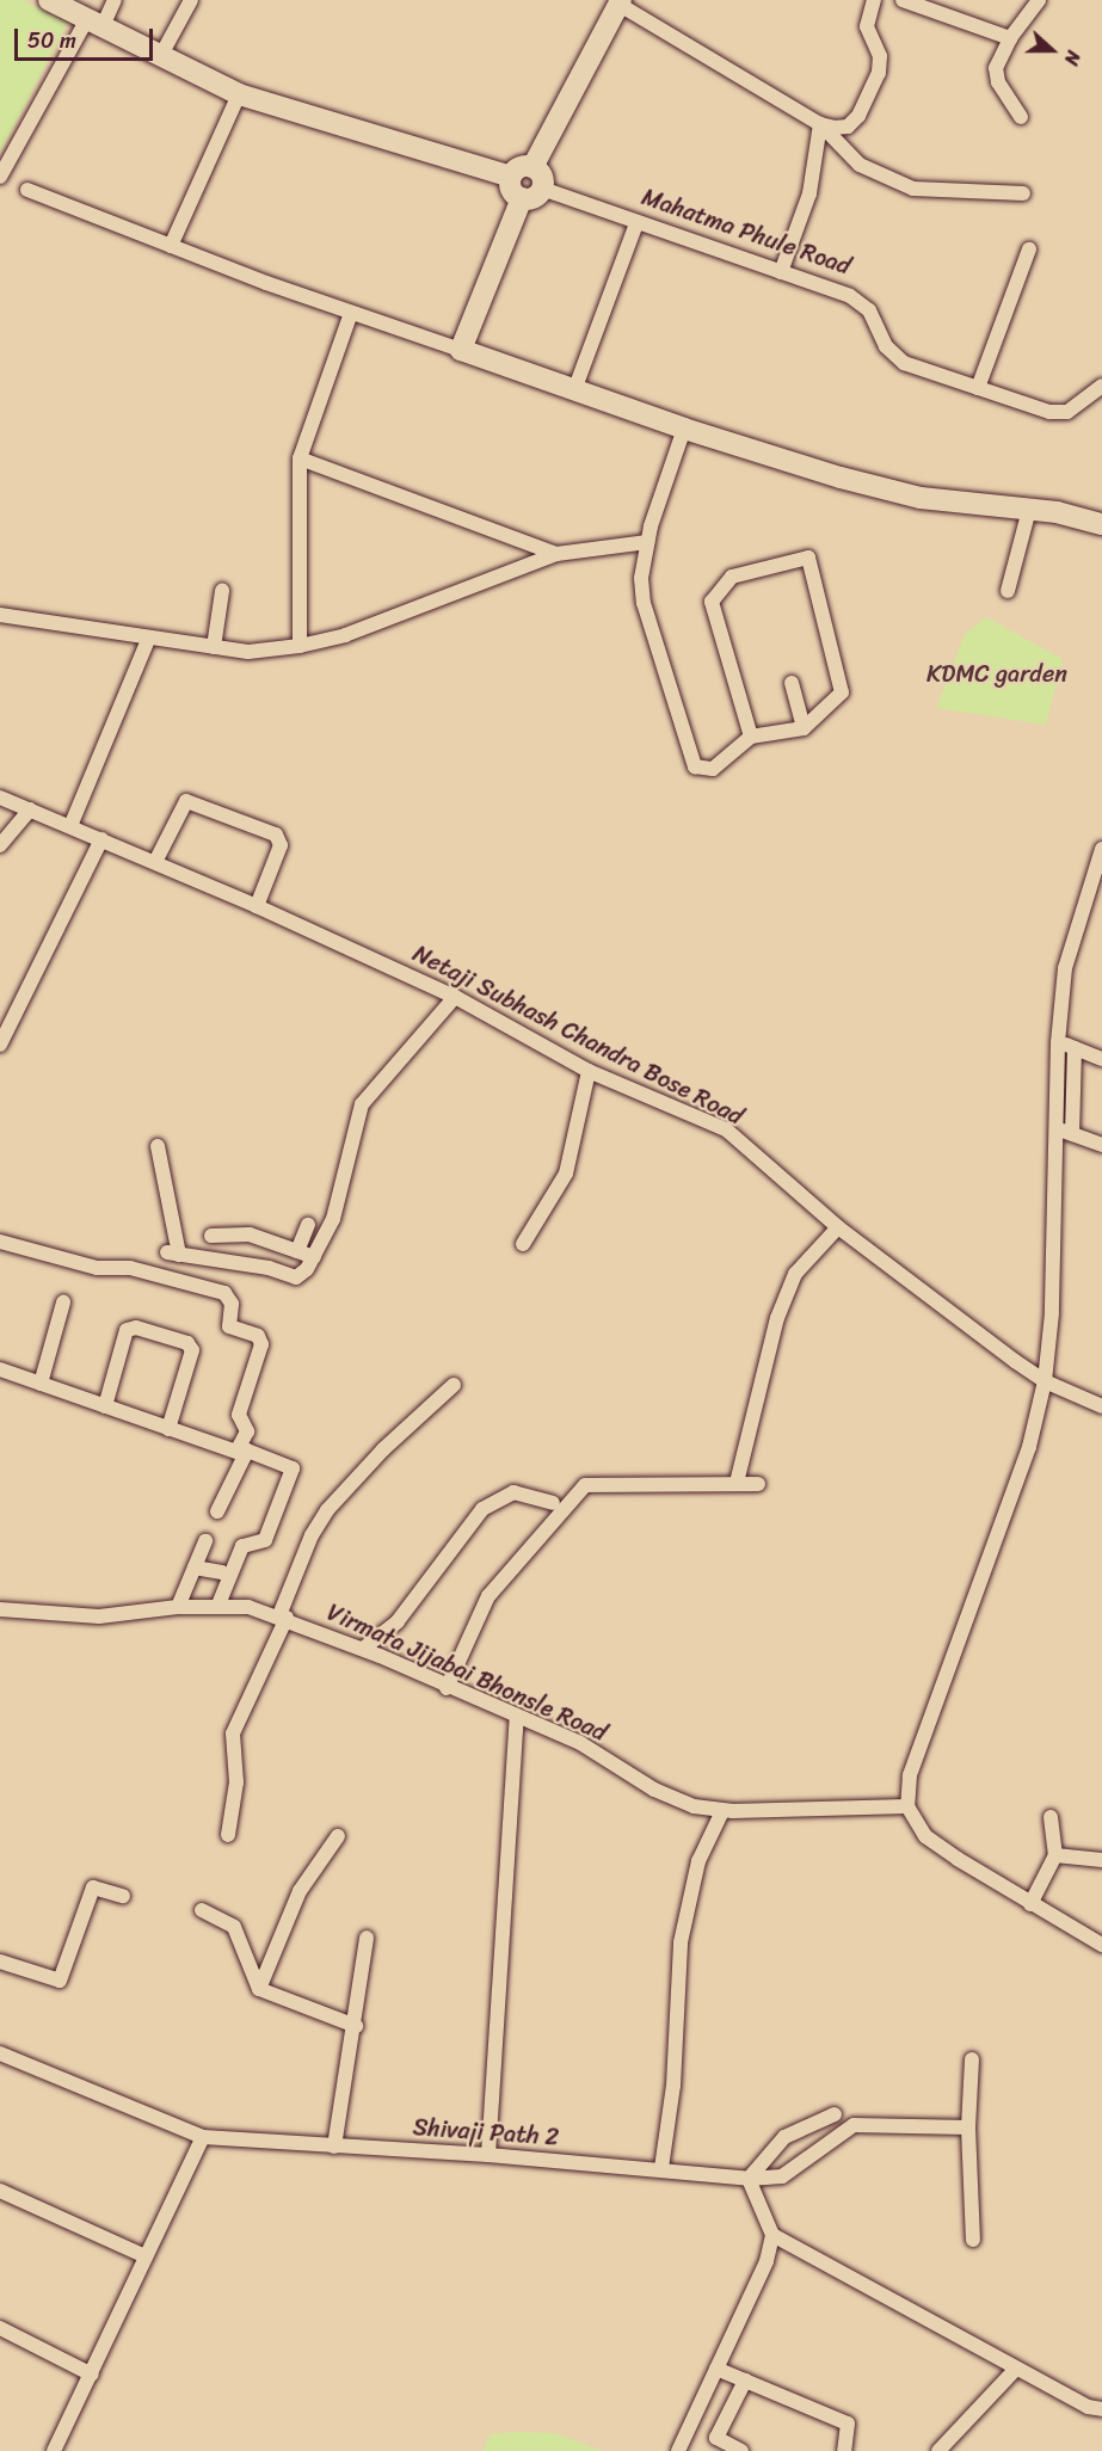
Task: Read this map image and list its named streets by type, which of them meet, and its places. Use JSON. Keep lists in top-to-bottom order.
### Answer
{
  "streets": {
    "street": [
      "Mahatma Phule Road",
      "Netaji Subhash Chandra Bose Road",
      "Virmata Jijabai Bhonsle Road",
      "Shivaji Path 2"
    ]
  },
  "parks": ["KDMC garden"],
  "scale_bar": "50 m",
  "north": "right"
}
